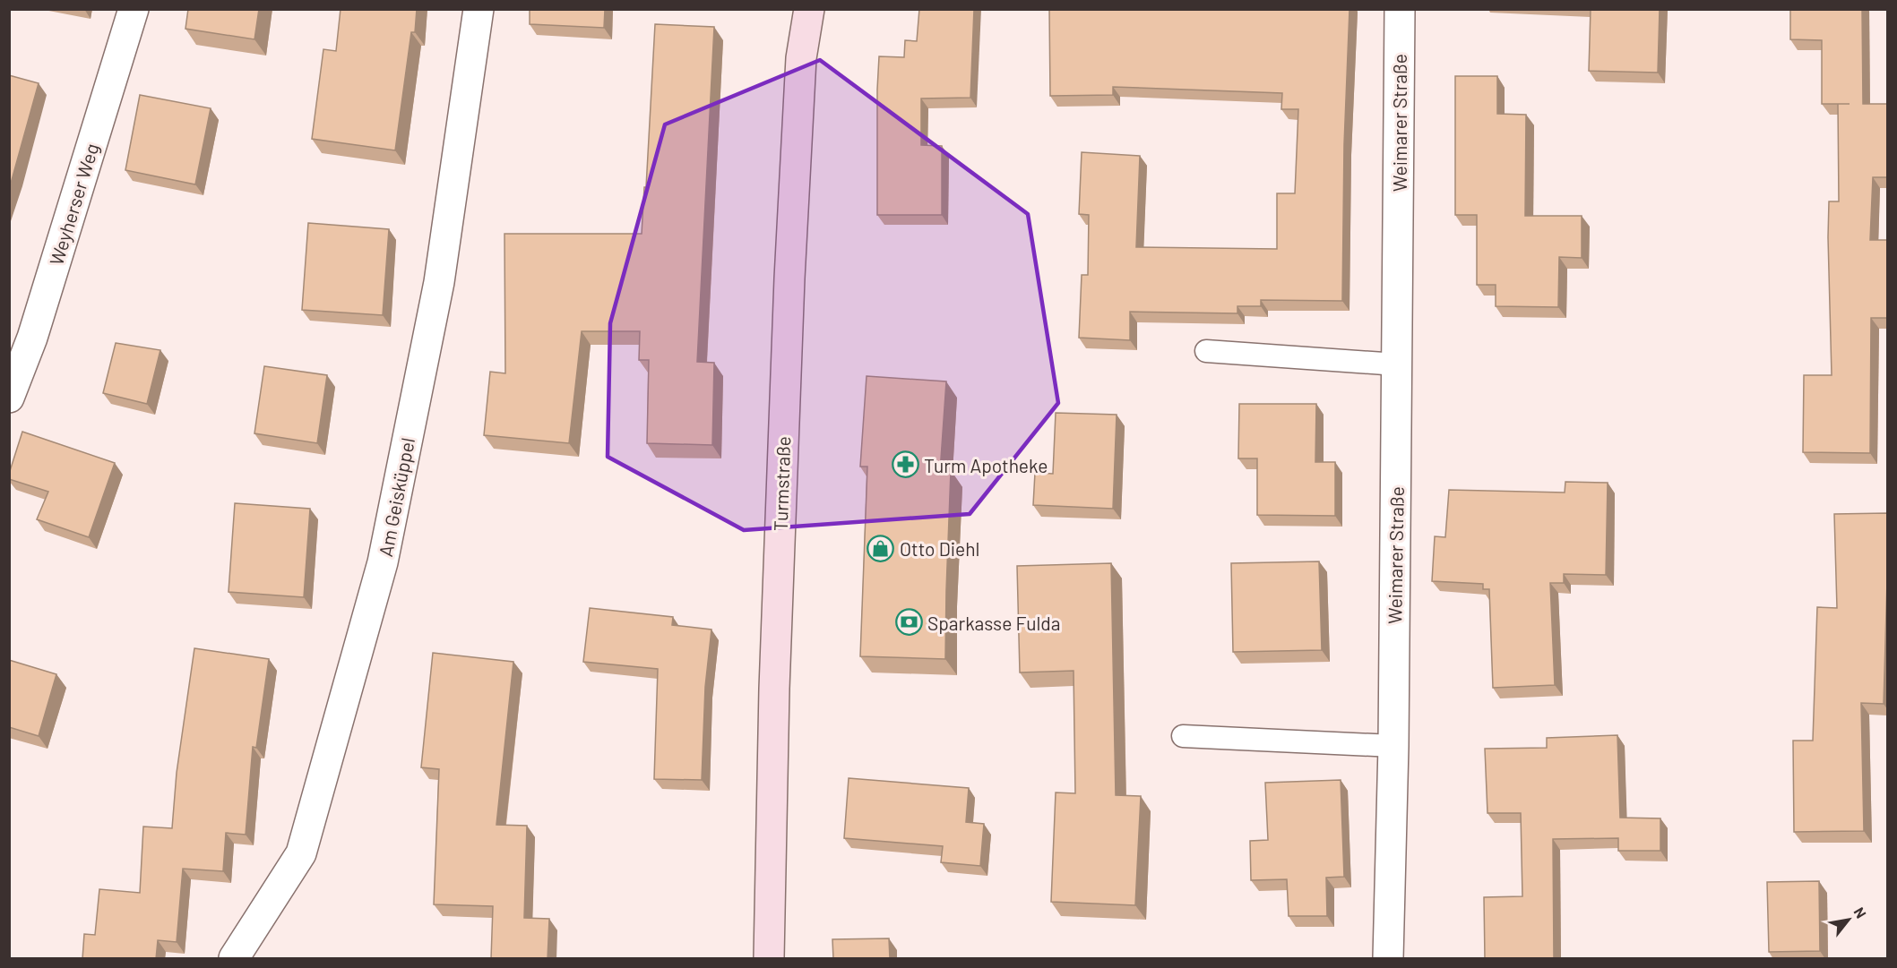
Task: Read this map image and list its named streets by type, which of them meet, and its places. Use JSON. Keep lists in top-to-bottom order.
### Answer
{
  "streets": {
    "main road": ["Turmstraße"],
    "street": ["Weimarer Straße", "Weyherser Weg", "Am Geisküppel"]
  },
  "places": {
    "pharmacy": ["Turm Apotheke"],
    "shop": ["Otto Diehl"],
    "bank": ["Sparkasse Fulda"]
  },
  "north": "top right"
}
